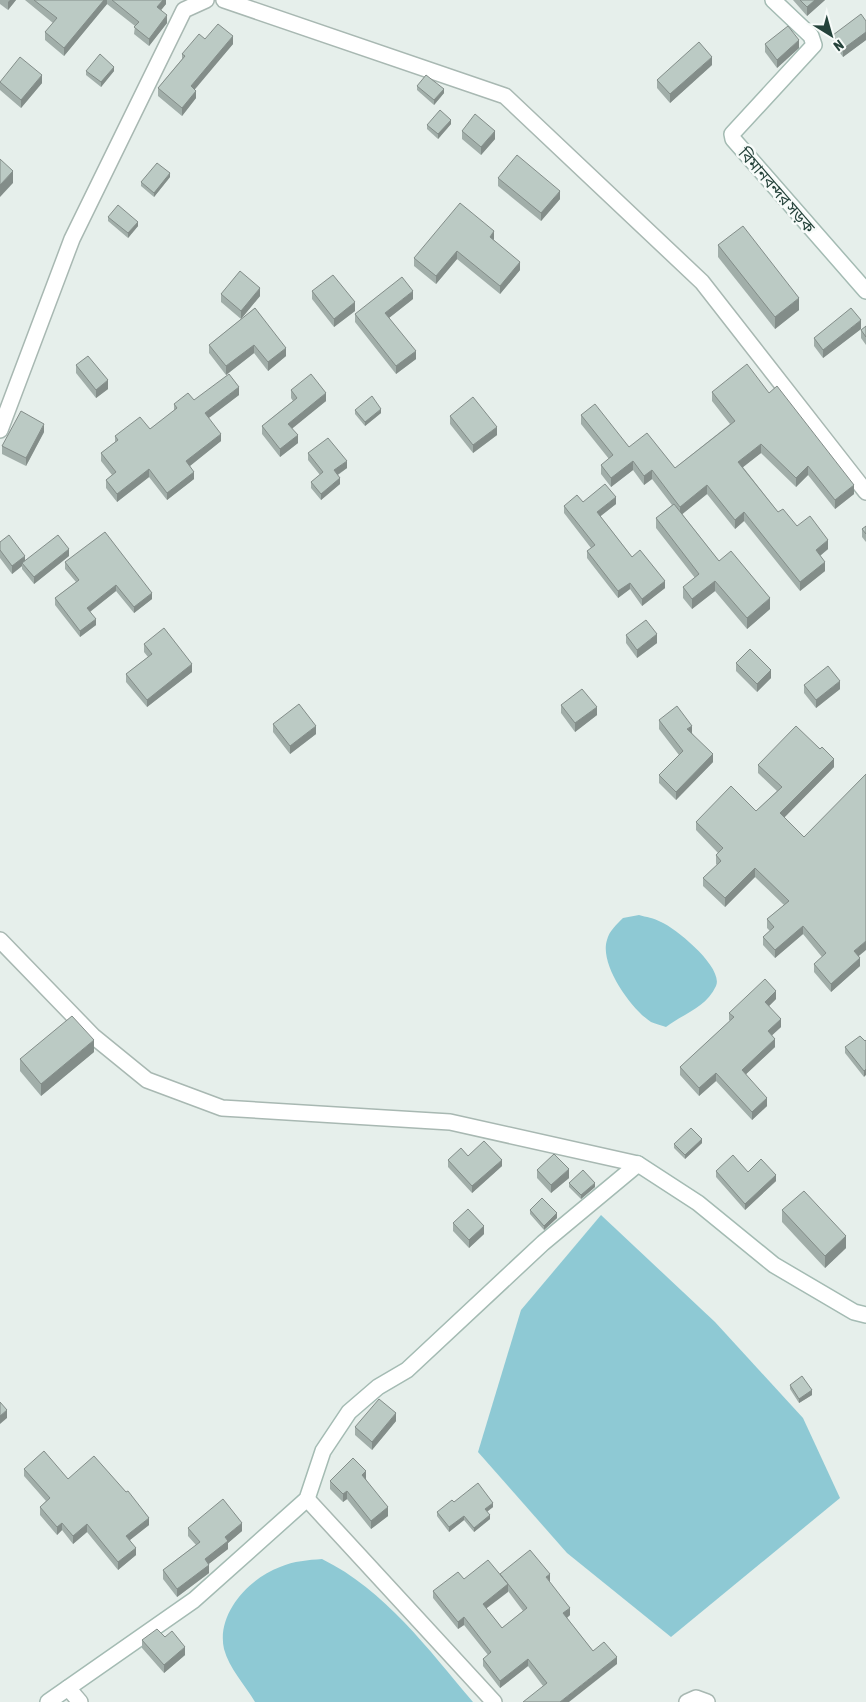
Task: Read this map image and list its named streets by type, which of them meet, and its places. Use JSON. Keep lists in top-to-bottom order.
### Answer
{
  "streets": {
    "street": ["বিমানবন্দর সড়ক"]
  },
  "north": "bottom right"
}
